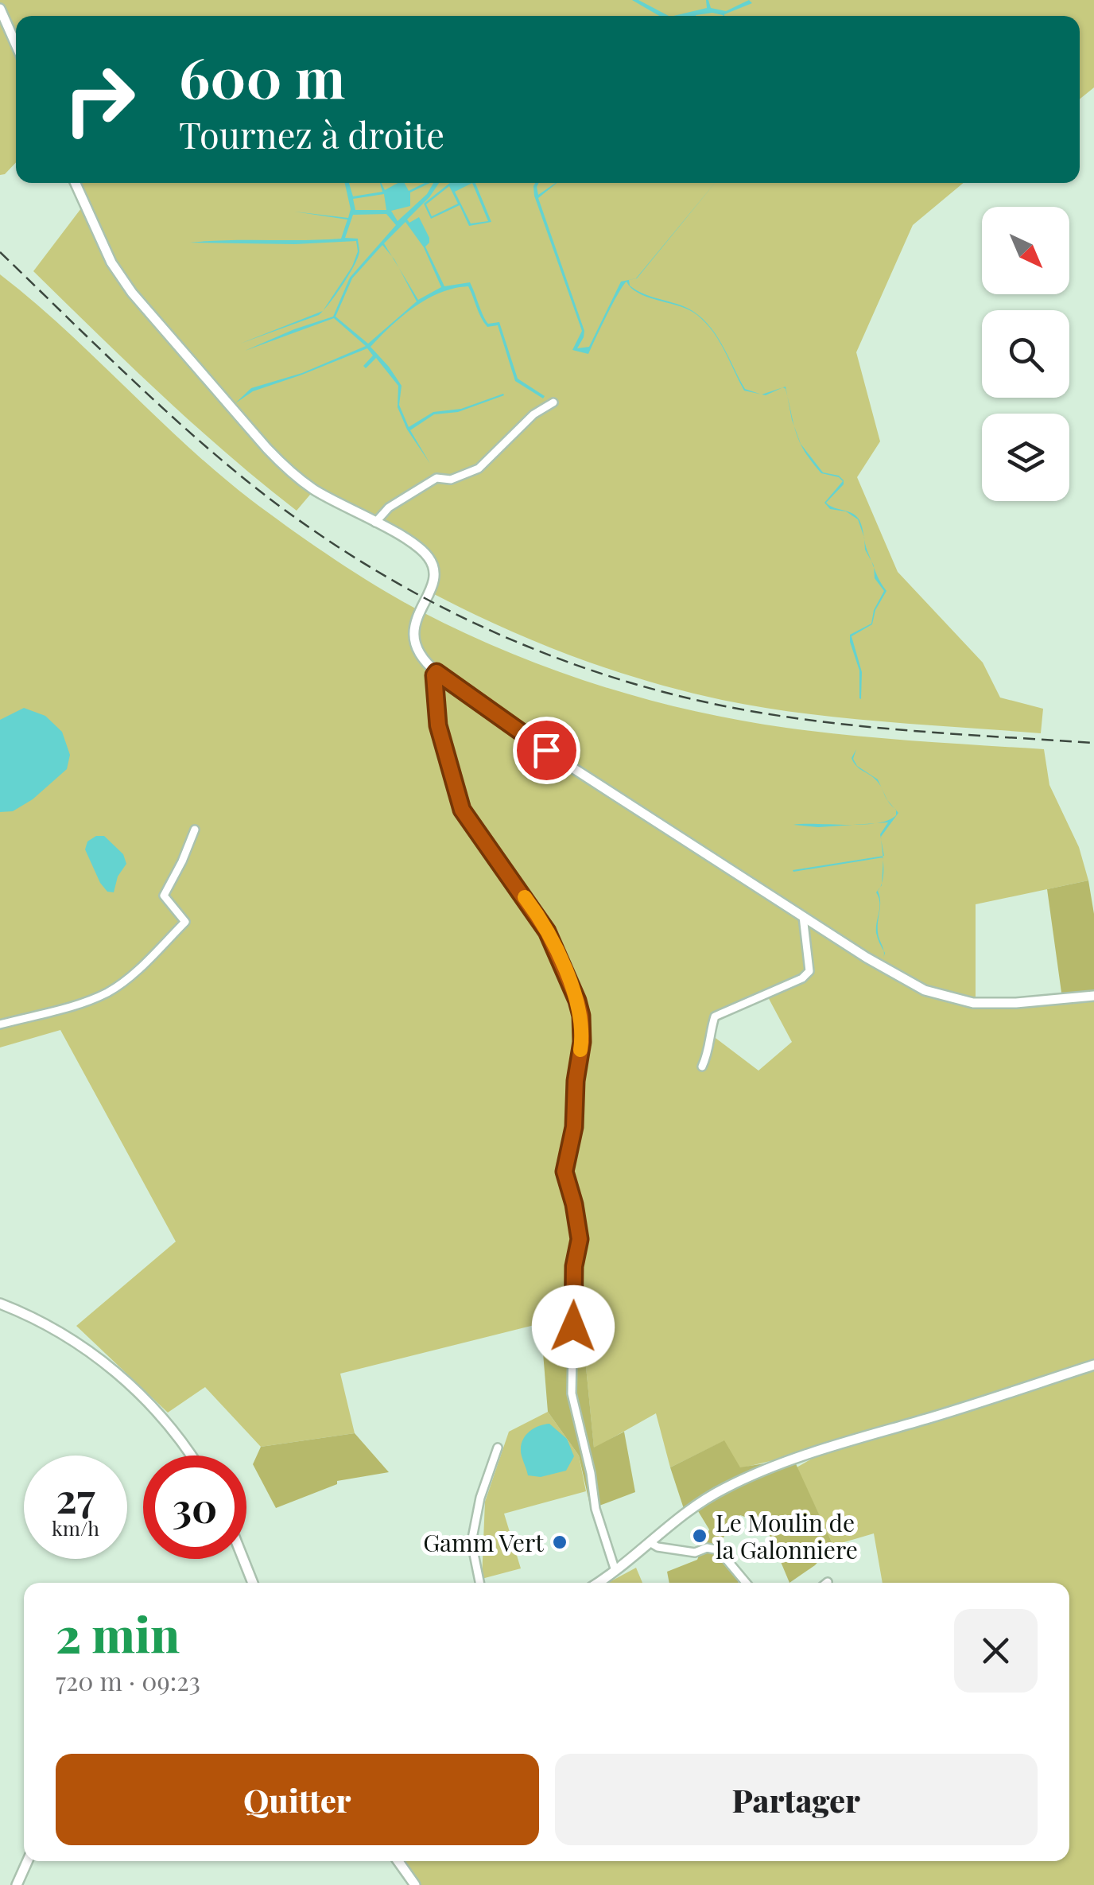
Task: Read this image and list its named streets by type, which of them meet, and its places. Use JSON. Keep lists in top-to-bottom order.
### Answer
{
  "places": ["Le Moulin de la Galonniere", "Gamm Vert"],
  "north": "bottom right",
  "page": {
    "turn": ["600 m", "Tournez à droite"],
    "speed": "27 km/h",
    "limit": "30",
    "heading": ["2 min", "720 m · 09:23"],
    "buttons": ["Quitter", "Partager"]
  }
}
